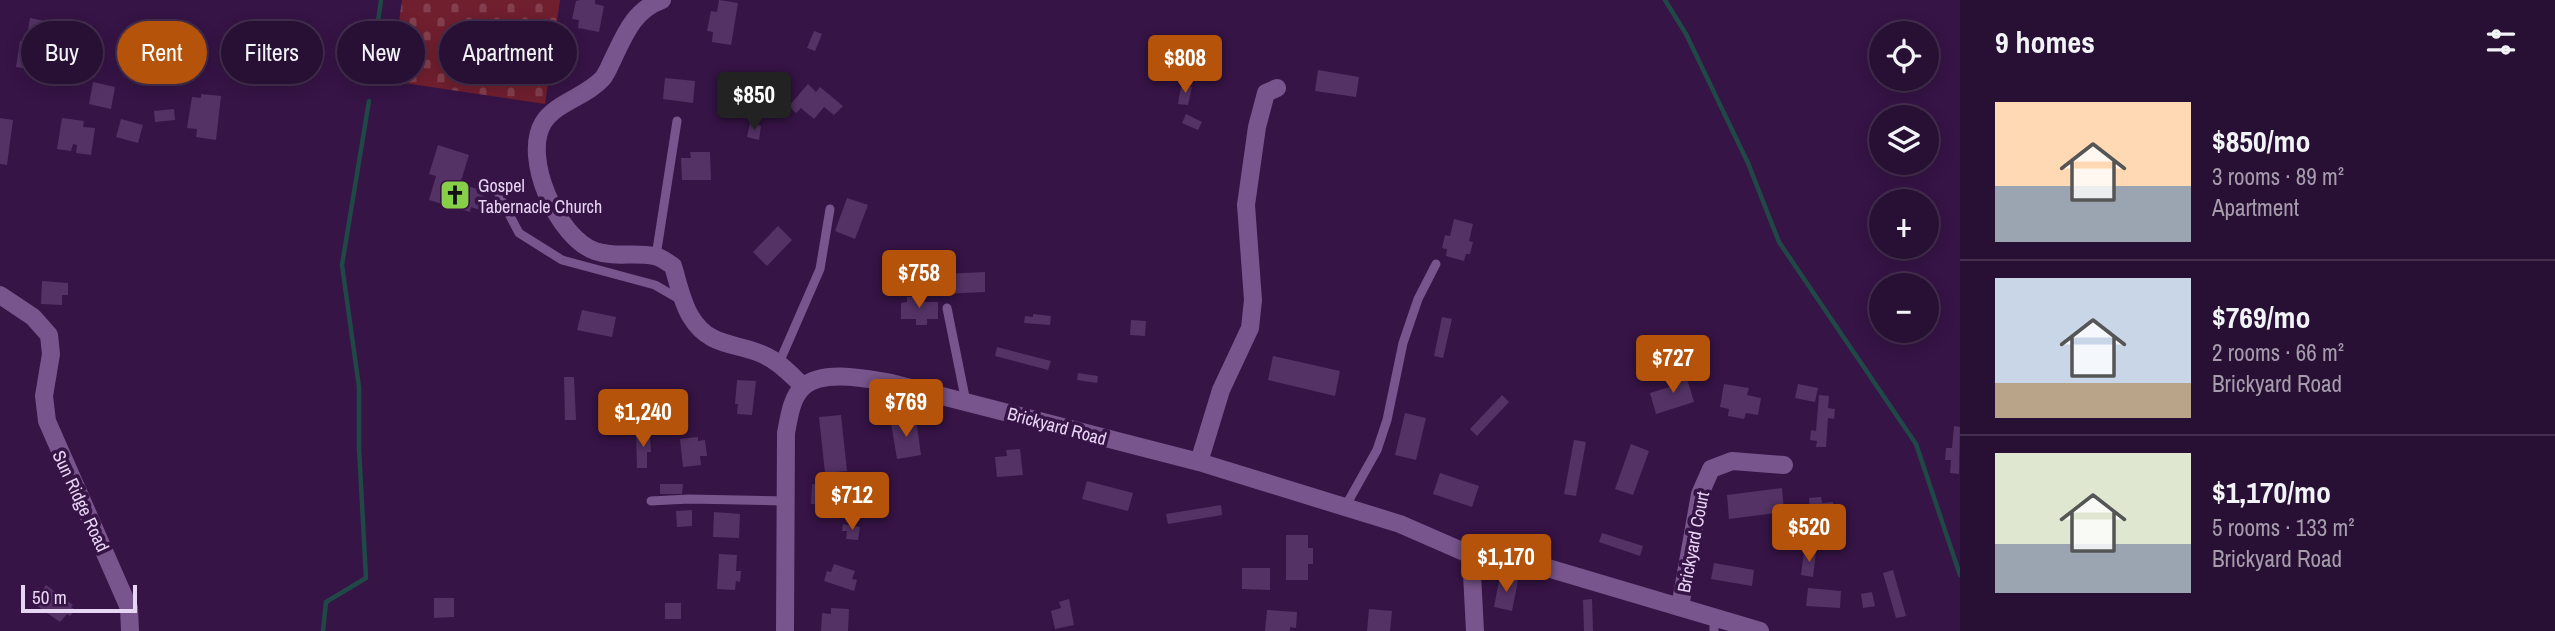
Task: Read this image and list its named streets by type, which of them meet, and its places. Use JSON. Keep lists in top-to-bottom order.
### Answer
{
  "streets": {
    "street": ["Brickyard Road", "Sun Ridge Road", "Brickyard Court"]
  },
  "places": {
    "church": ["Gospel Tabernacle Church"]
  },
  "scale_bar": "50 m",
  "page": {
    "heading": "9 homes",
    "map_buttons": ["+", "−"],
    "chip": [
      "Buy",
      "Rent",
      "Filters",
      "New",
      "Apartment"
    ],
    "price": [
      "$808",
      "$850",
      "$758",
      "$727",
      "$769",
      "$1,240",
      "$712",
      "$520",
      "$1,170"
    ],
    "list": [
      {
        "name": "$850/mo",
        "note": "3 rooms · 89 m² · Apartment"
      },
      {
        "name": "$769/mo",
        "note": "2 rooms · 66 m² · Brickyard Road"
      },
      {
        "name": "$1,170/mo",
        "note": "5 rooms · 133 m² · Brickyard Road"
      }
    ],
    "scale": "50 m"
  }
}
